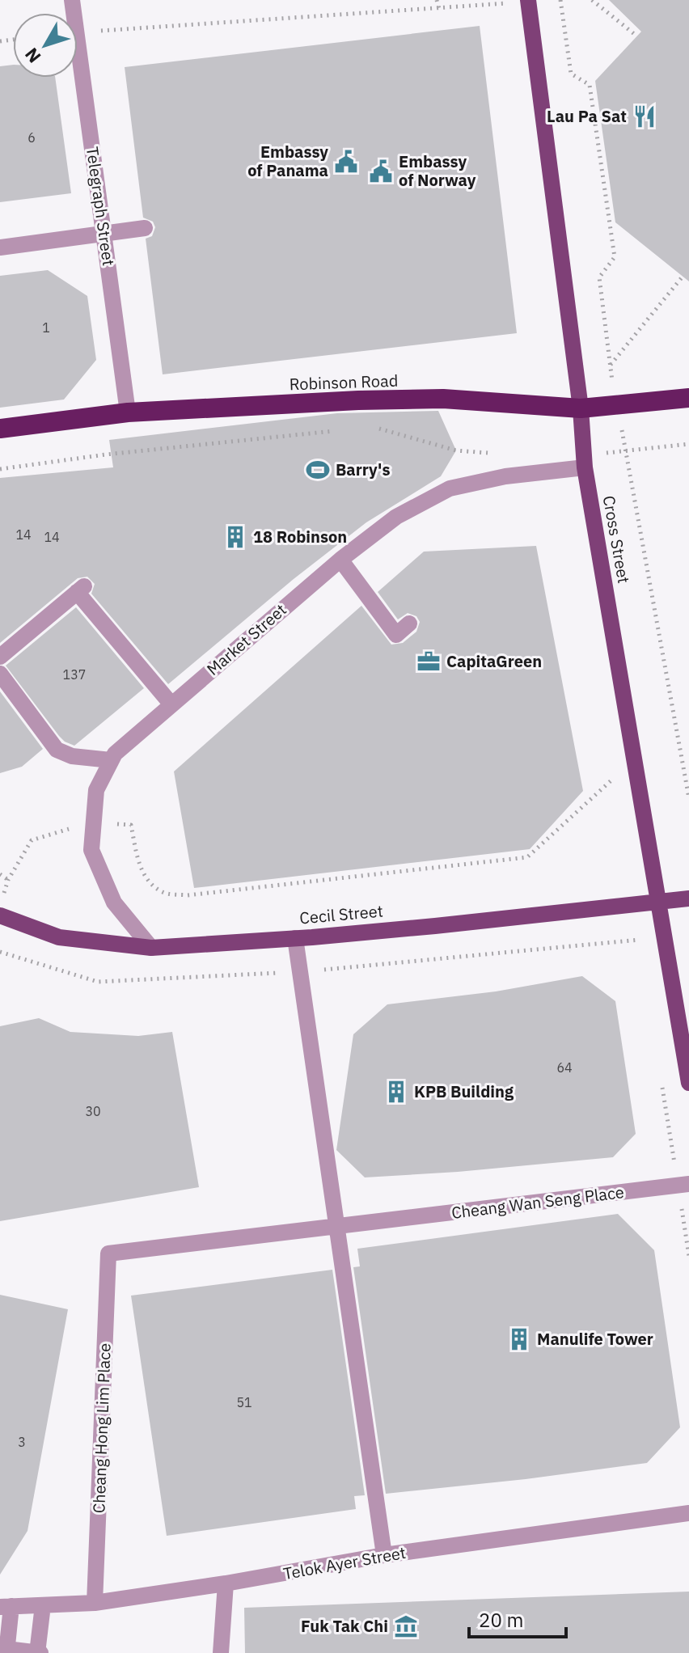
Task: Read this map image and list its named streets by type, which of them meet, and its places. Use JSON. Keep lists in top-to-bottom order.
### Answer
{
  "streets": {
    "highway": ["Robinson Road"],
    "main road": ["Cross Street", "Cecil Street"],
    "street": [
      "Telegraph Street",
      "Market Street",
      "Cheang Wan Seng Place",
      "Cheang Hong Lim Place",
      "Telok Ayer Street"
    ]
  },
  "crossings": [
    ["Telegraph Street", "Robinson Road"],
    ["Robinson Road", "Cross Street"],
    ["Cross Street", "Market Street"],
    ["Cross Street", "Cecil Street"],
    ["Market Street", "Cecil Street"],
    ["Cheang Wan Seng Place", "Cheang Hong Lim Place"],
    ["Cheang Hong Lim Place", "Telok Ayer Street"]
  ],
  "places": {
    "restaurant": ["Lau Pa Sat"],
    "public building": ["Embassy of Panama", "Embassy of Norway"],
    "sports": ["Barry's"],
    "building": ["18 Robinson", "KPB Building", "Manulife Tower"],
    "office": ["CapitaGreen"],
    "museum": ["Fuk Tak Chi"]
  },
  "house_numbers": [
    "6",
    "1",
    "14",
    "14",
    "137",
    "64",
    "30",
    "51",
    "3"
  ],
  "scale_bar": "20 m",
  "north": "bottom left"
}
